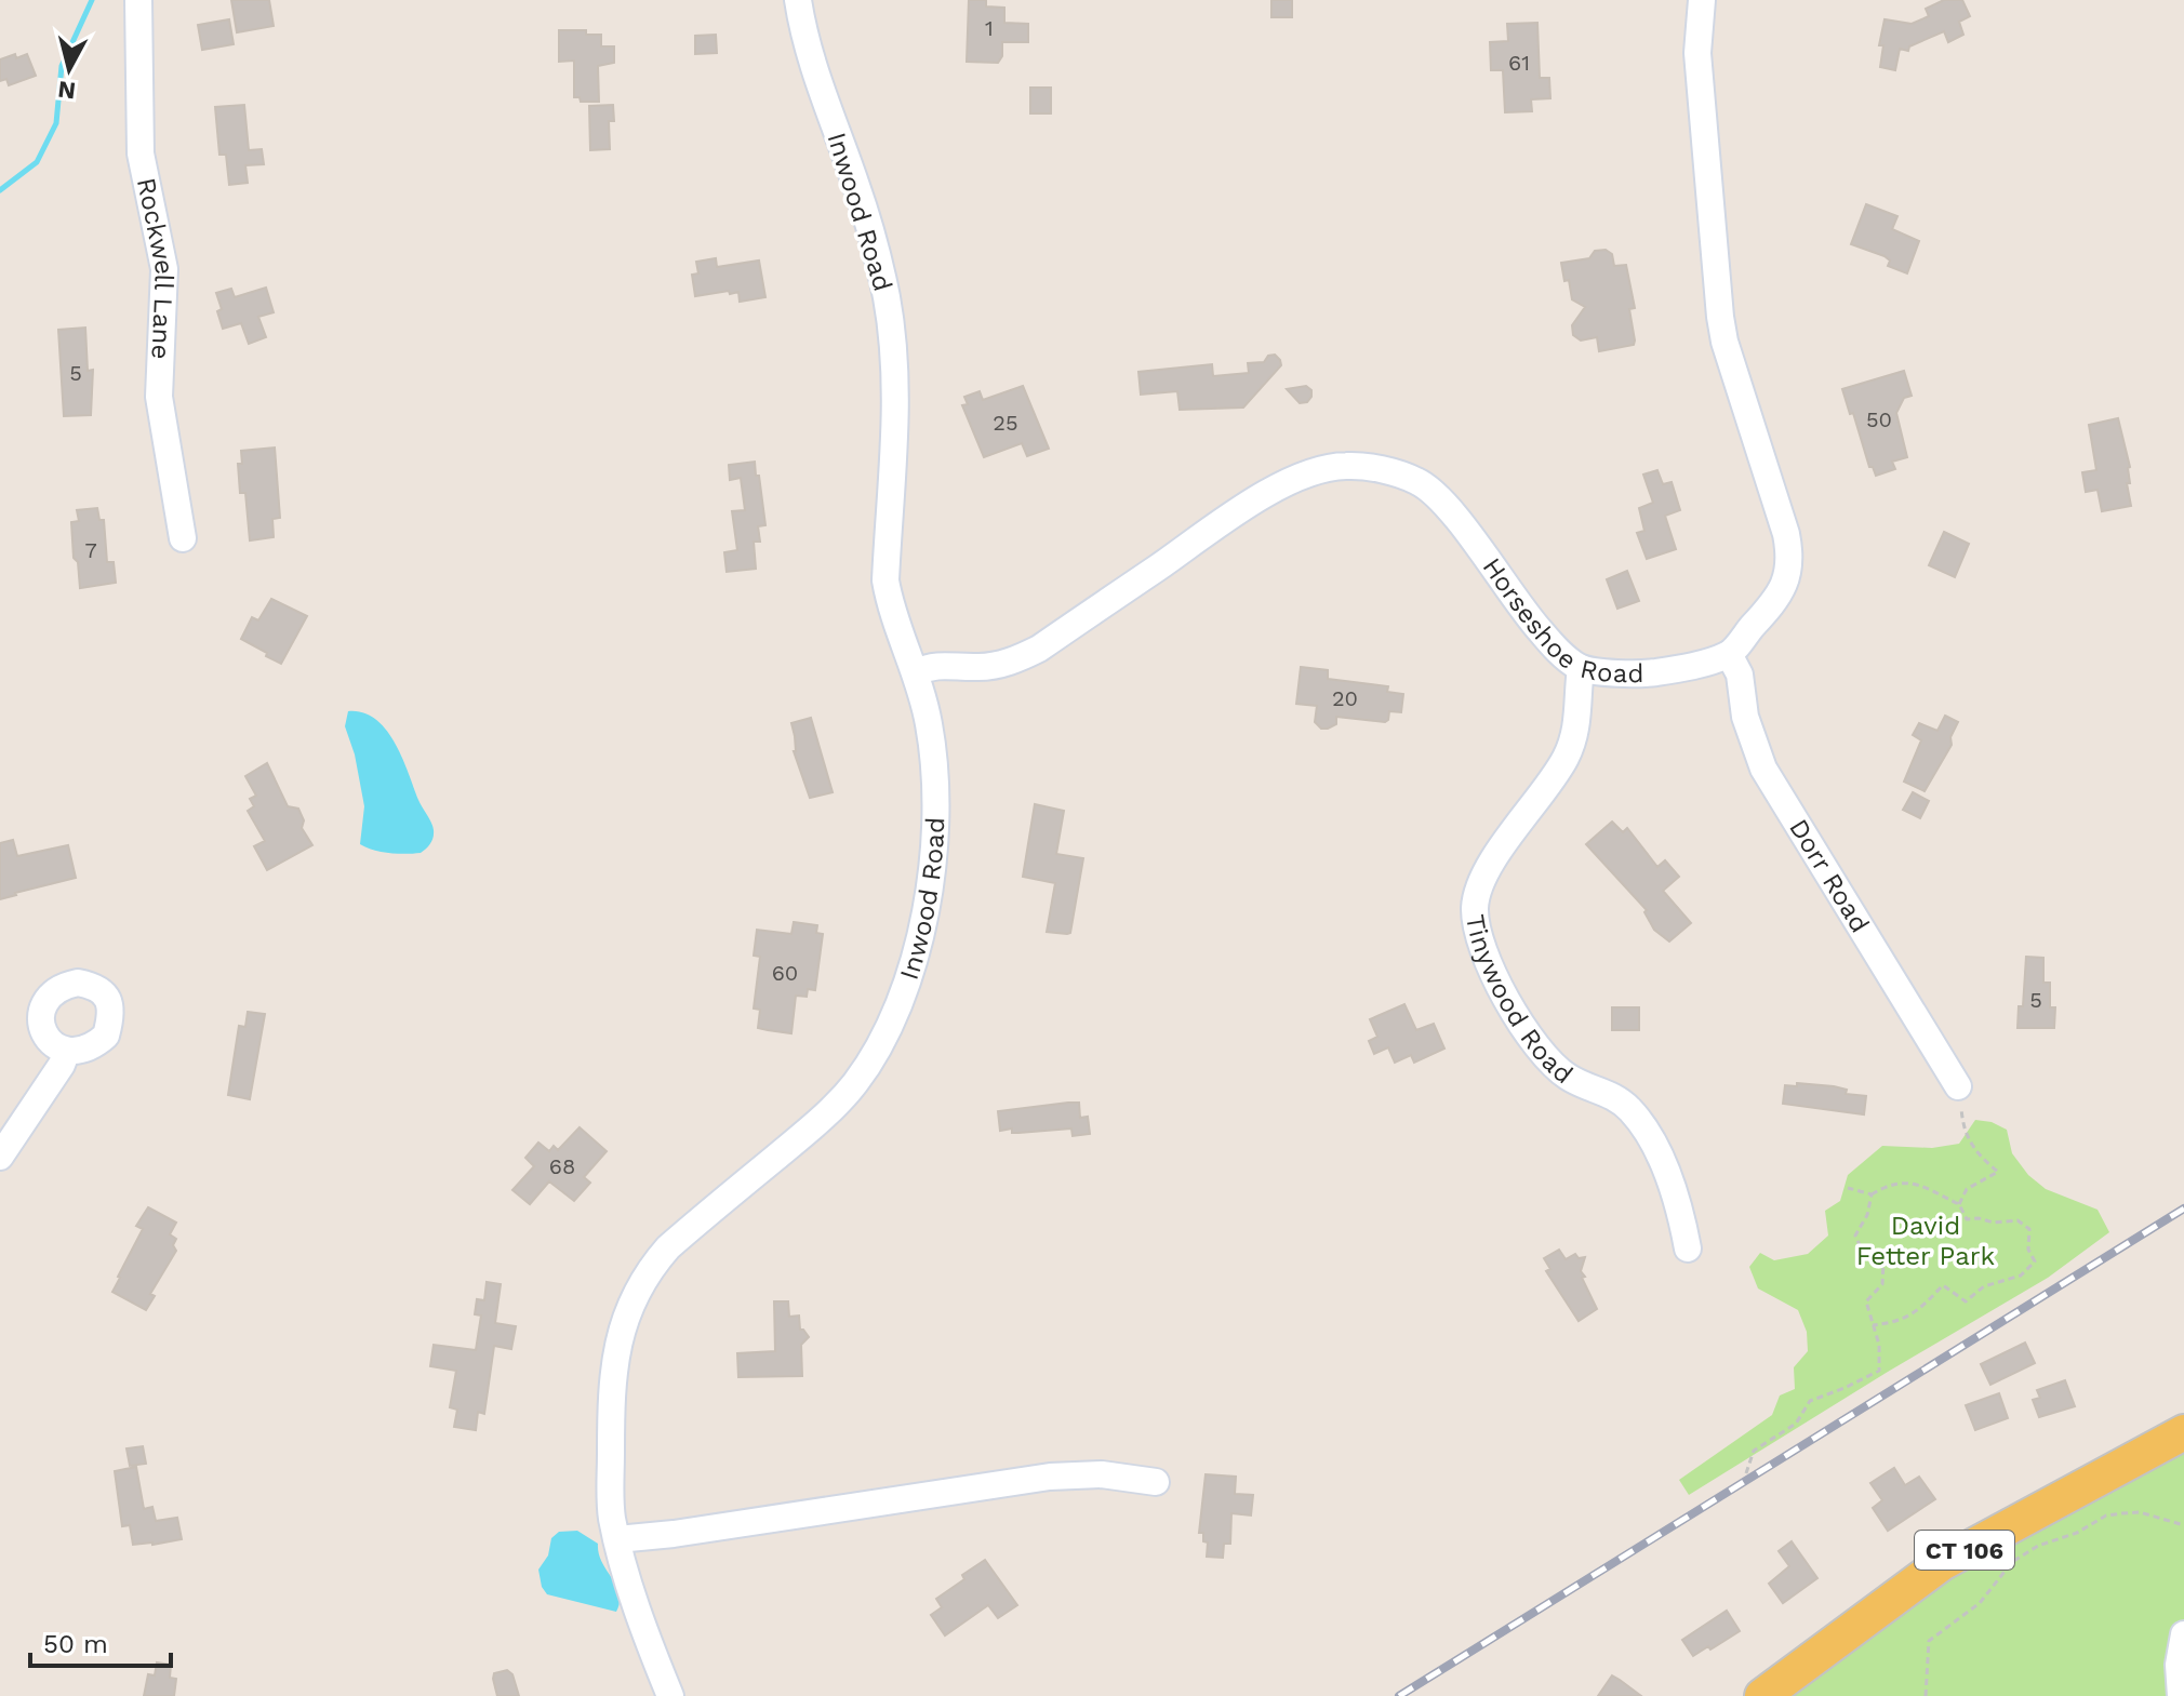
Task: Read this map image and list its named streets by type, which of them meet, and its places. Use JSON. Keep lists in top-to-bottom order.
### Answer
{
  "streets": {
    "main road": ["CT 106"],
    "street": [
      "Inwood Road",
      "Rockwell Lane",
      "Horseshoe Road",
      "Dorr Road",
      "Tinywood Road"
    ]
  },
  "crossings": [
    ["Inwood Road", "Horseshoe Road"],
    ["Horseshoe Road", "Dorr Road"],
    ["Horseshoe Road", "Tinywood Road"]
  ],
  "parks": ["David Fetter Park"],
  "house_numbers": [
    "1",
    "61",
    "5",
    "50",
    "25",
    "7",
    "20",
    "60",
    "5",
    "68"
  ],
  "scale_bar": "50 m",
  "north": "bottom"
}
